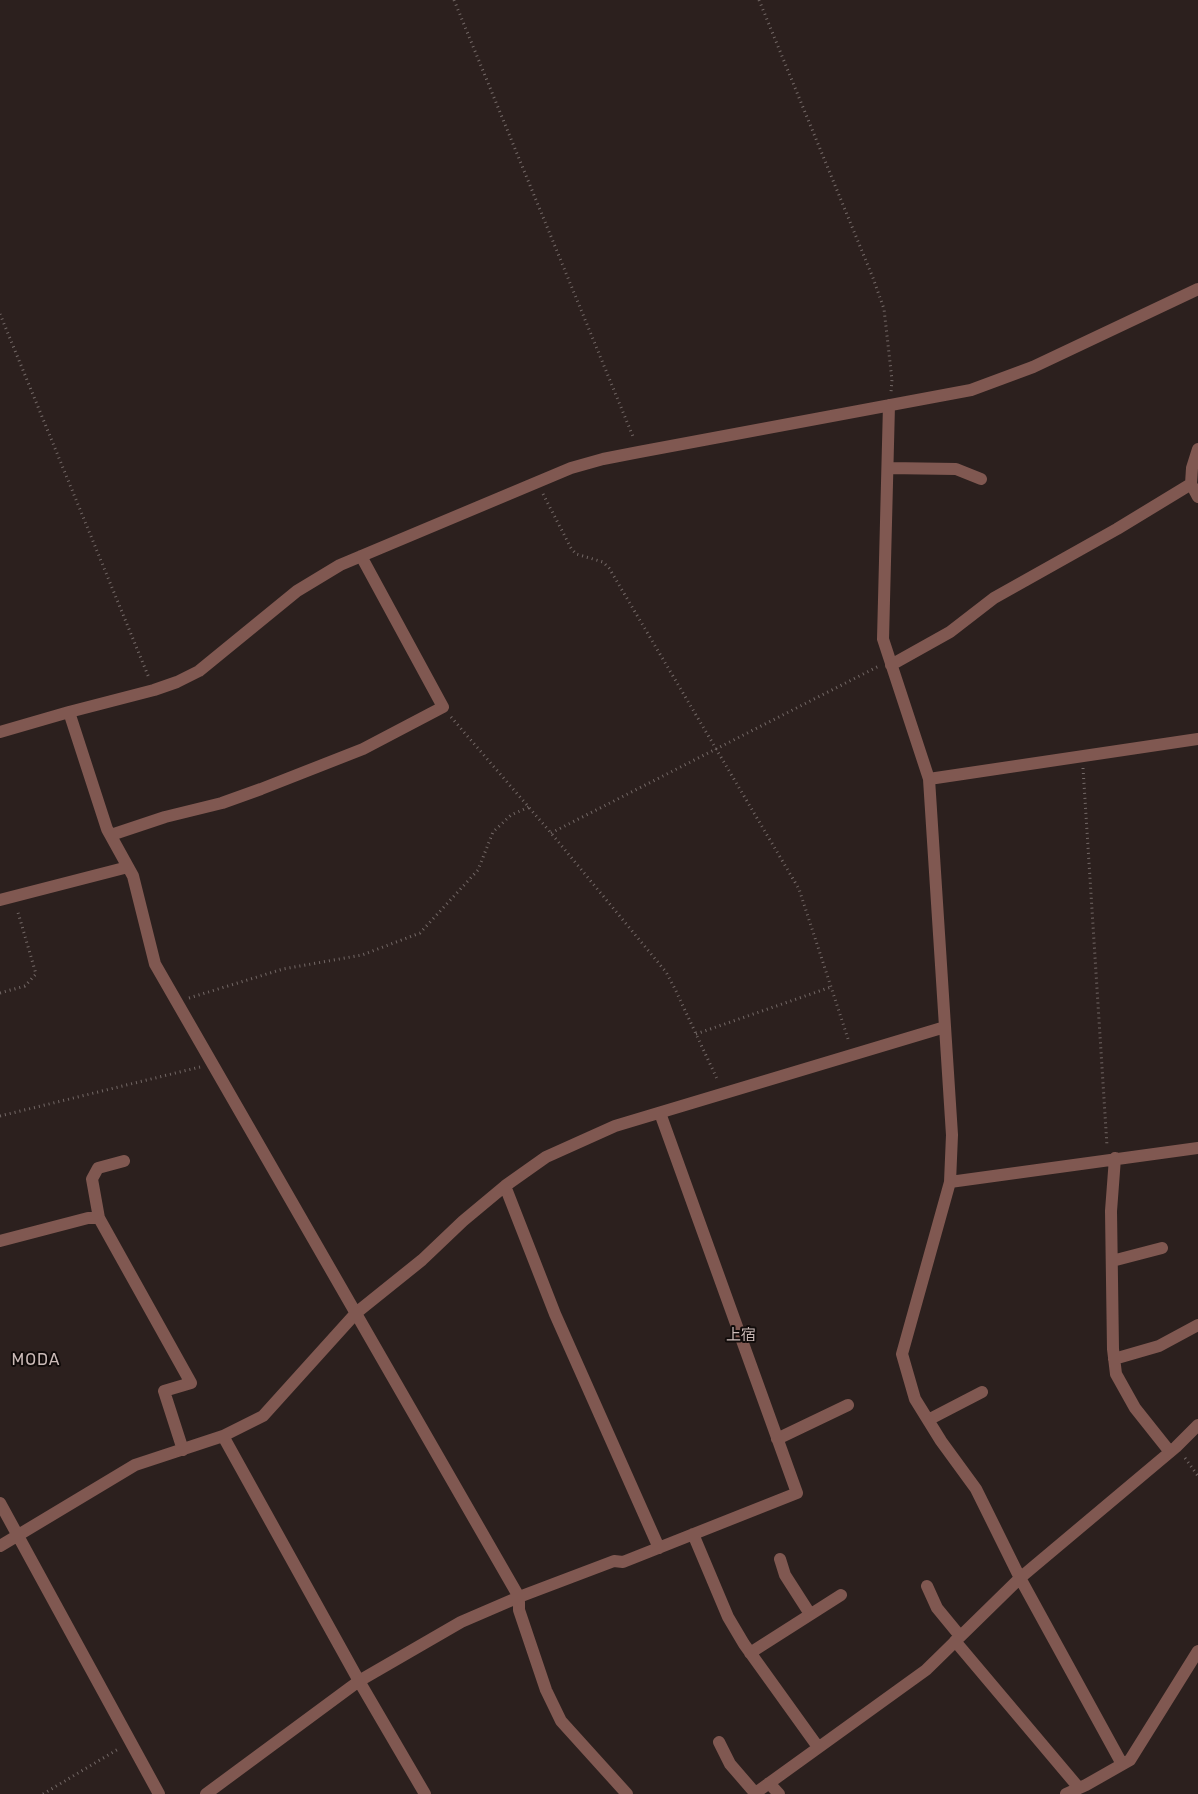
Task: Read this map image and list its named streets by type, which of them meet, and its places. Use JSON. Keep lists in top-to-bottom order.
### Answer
{
  "districts": ["上宿", "MODA"]
}
